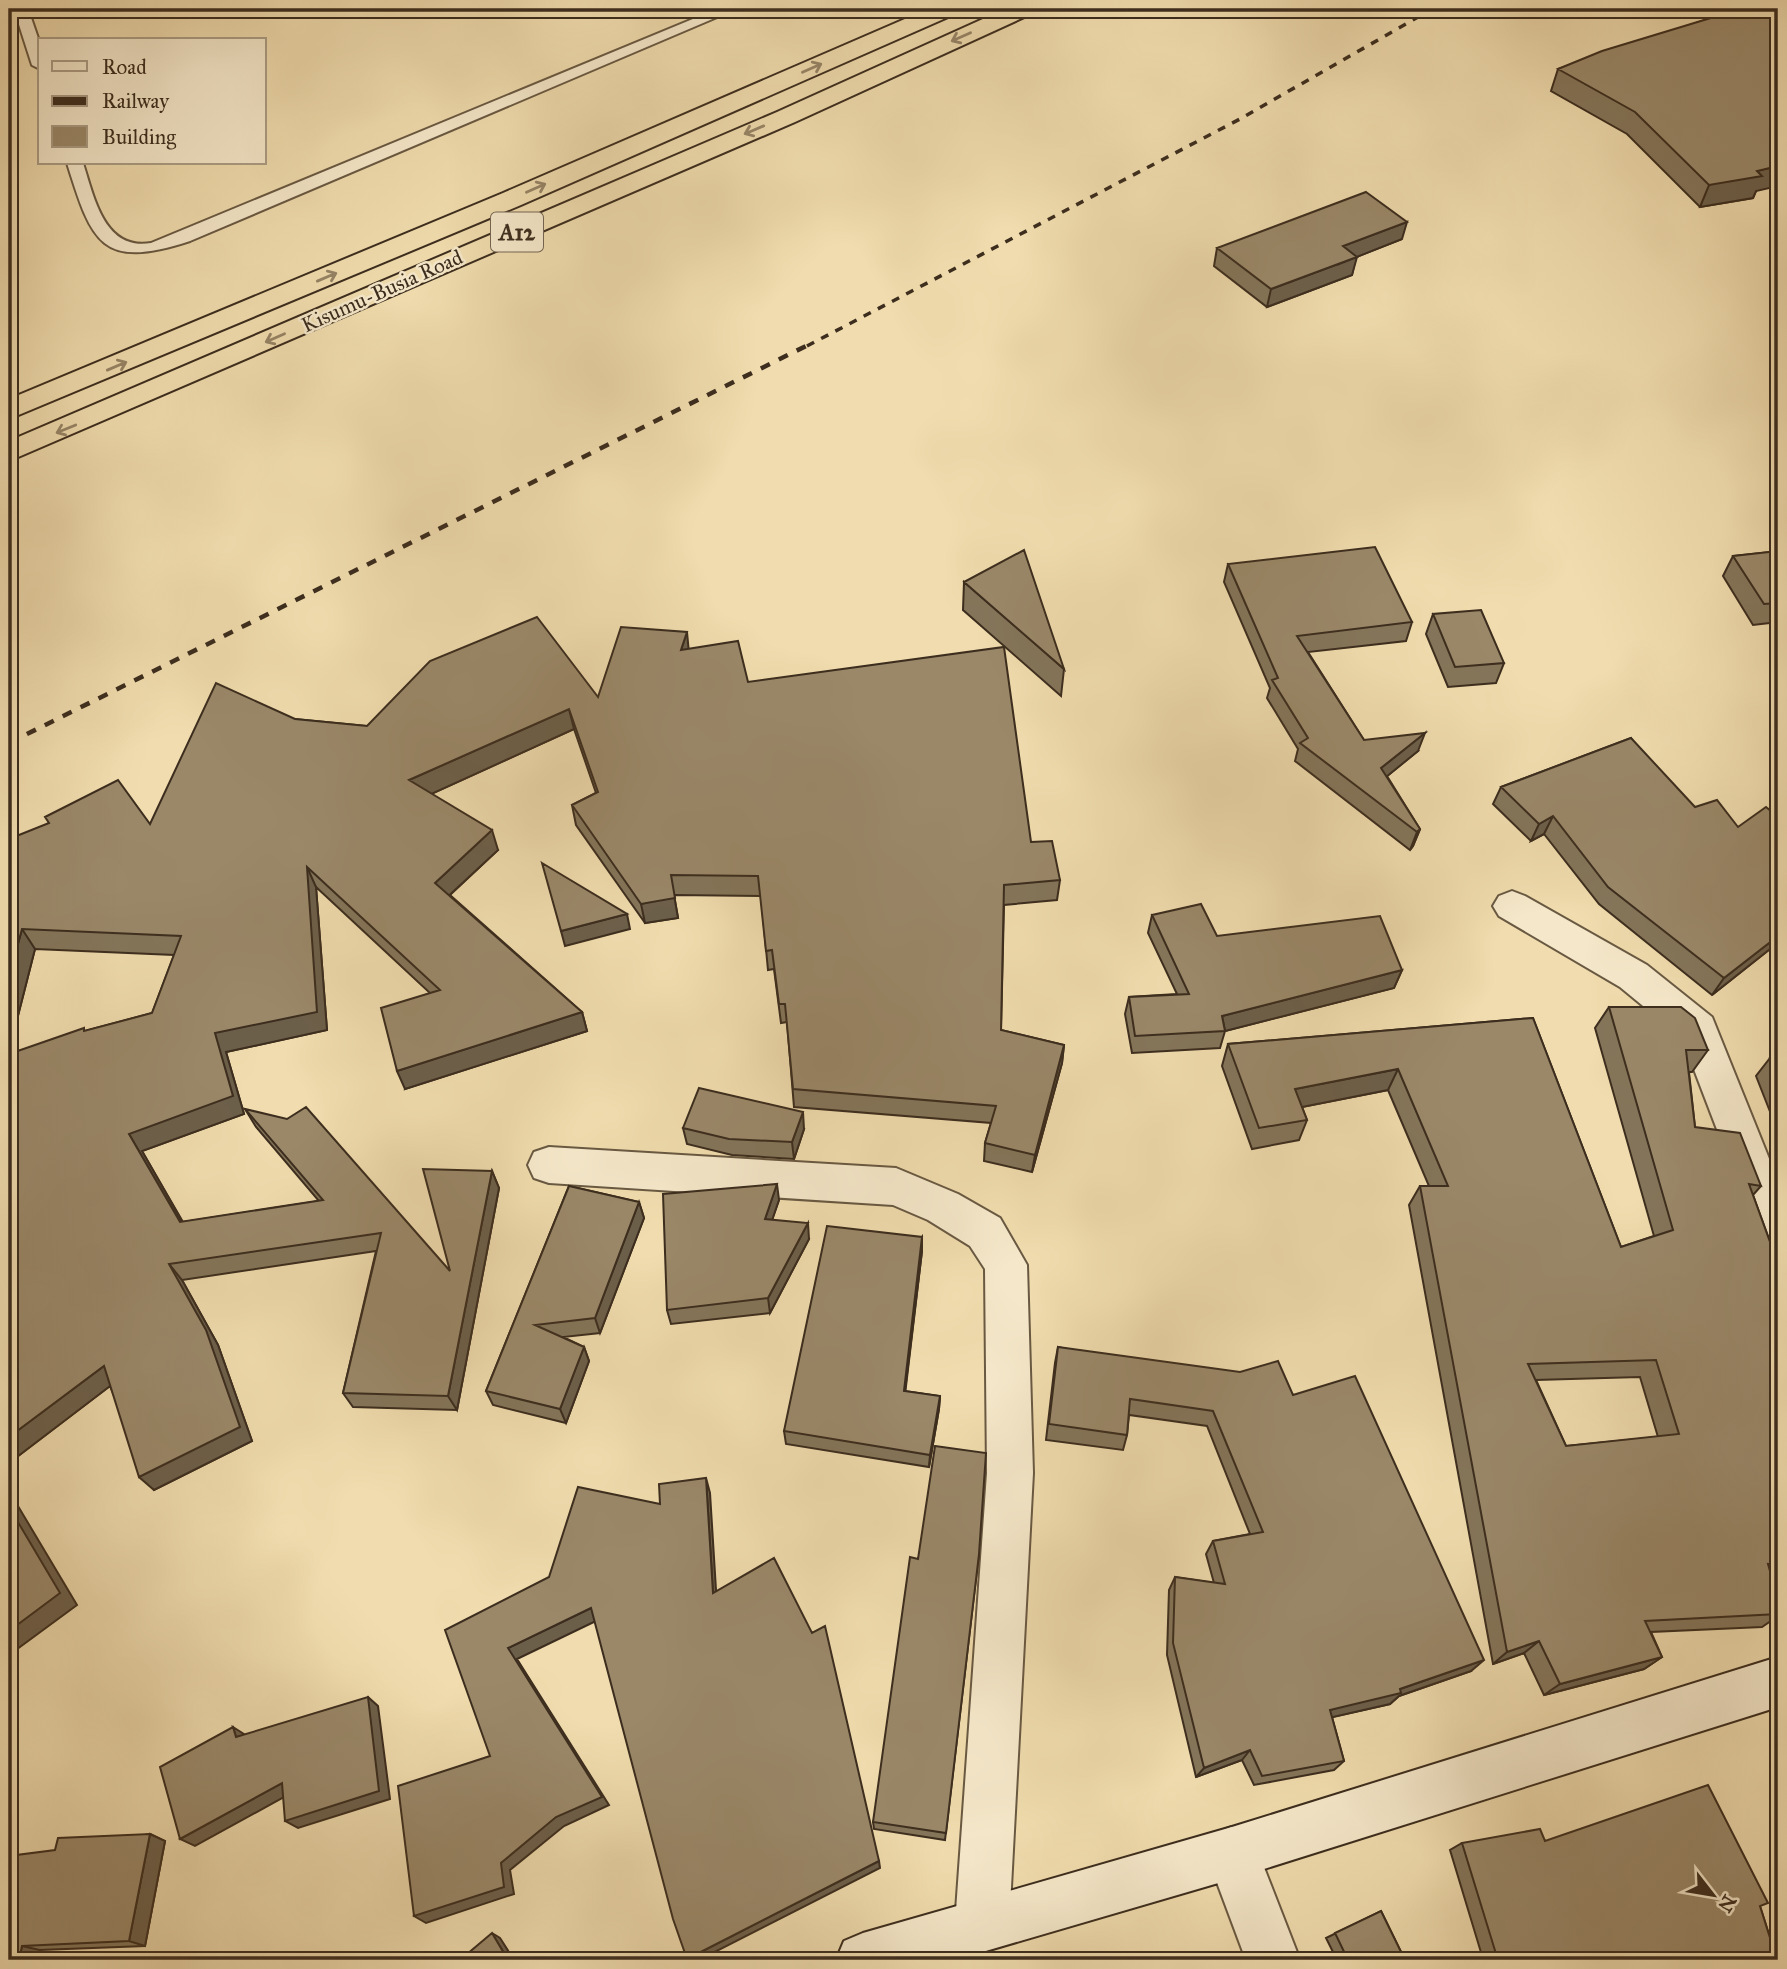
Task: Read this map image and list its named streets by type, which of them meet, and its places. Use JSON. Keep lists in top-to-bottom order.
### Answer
{
  "streets": {
    "highway": ["A12", "Kisumu-Busia Road"]
  },
  "legend": ["Road", "Railway", "Building"],
  "north": "bottom right"
}
